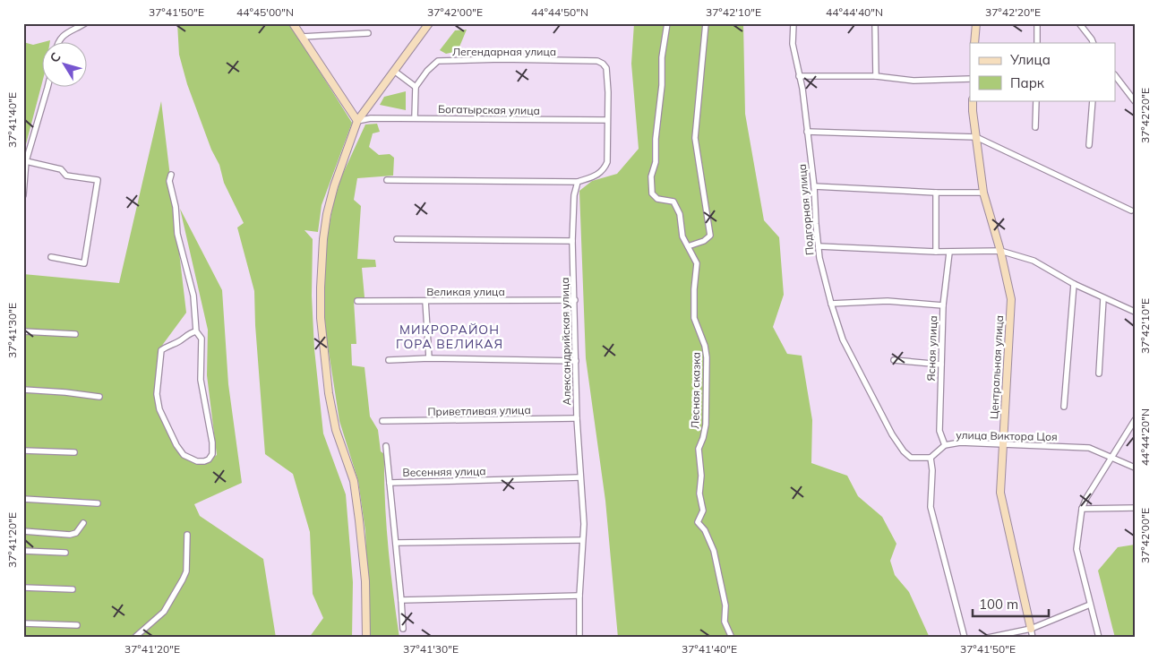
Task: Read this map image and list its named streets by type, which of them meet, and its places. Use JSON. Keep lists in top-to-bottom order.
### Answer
{
  "streets": {
    "main road": ["Центральная улица"],
    "street": [
      "Легендарная улица",
      "Богатырская улица",
      "Подгорная улица",
      "Великая улица",
      "Александрийская улица",
      "Ясная улица",
      "Лесная сказка",
      "Приветливая улица",
      "улица Виктора Цоя",
      "Весенняя улица"
    ]
  },
  "crossings": [
    ["Легендарная улица", "Богатырская улица"],
    ["Подгорная улица", "улица Виктора Цоя"],
    ["Великая улица", "Александрийская улица"],
    ["Александрийская улица", "Приветливая улица"],
    ["Александрийская улица", "Весенняя улица"],
    ["Ясная улица", "улица Виктора Цоя"],
    ["Центральная улица", "улица Виктора Цоя"]
  ],
  "districts": ["МИКРОРАЙОН ГОРА ВЕЛИКАЯ"],
  "legend": ["Улица", "Парк"],
  "scale_bar": "100 m",
  "north": "top left",
  "coordinates": [
    "37°41'50\"E",
    "44°45'00\"N",
    "37°42'00\"E",
    "44°44'50\"N",
    "37°42'10\"E",
    "44°44'40\"N",
    "37°42'20\"E",
    "37°41'40\"E",
    "37°41'30\"E",
    "44°44'20\"N",
    "37°41'20\"E"
  ]
}
